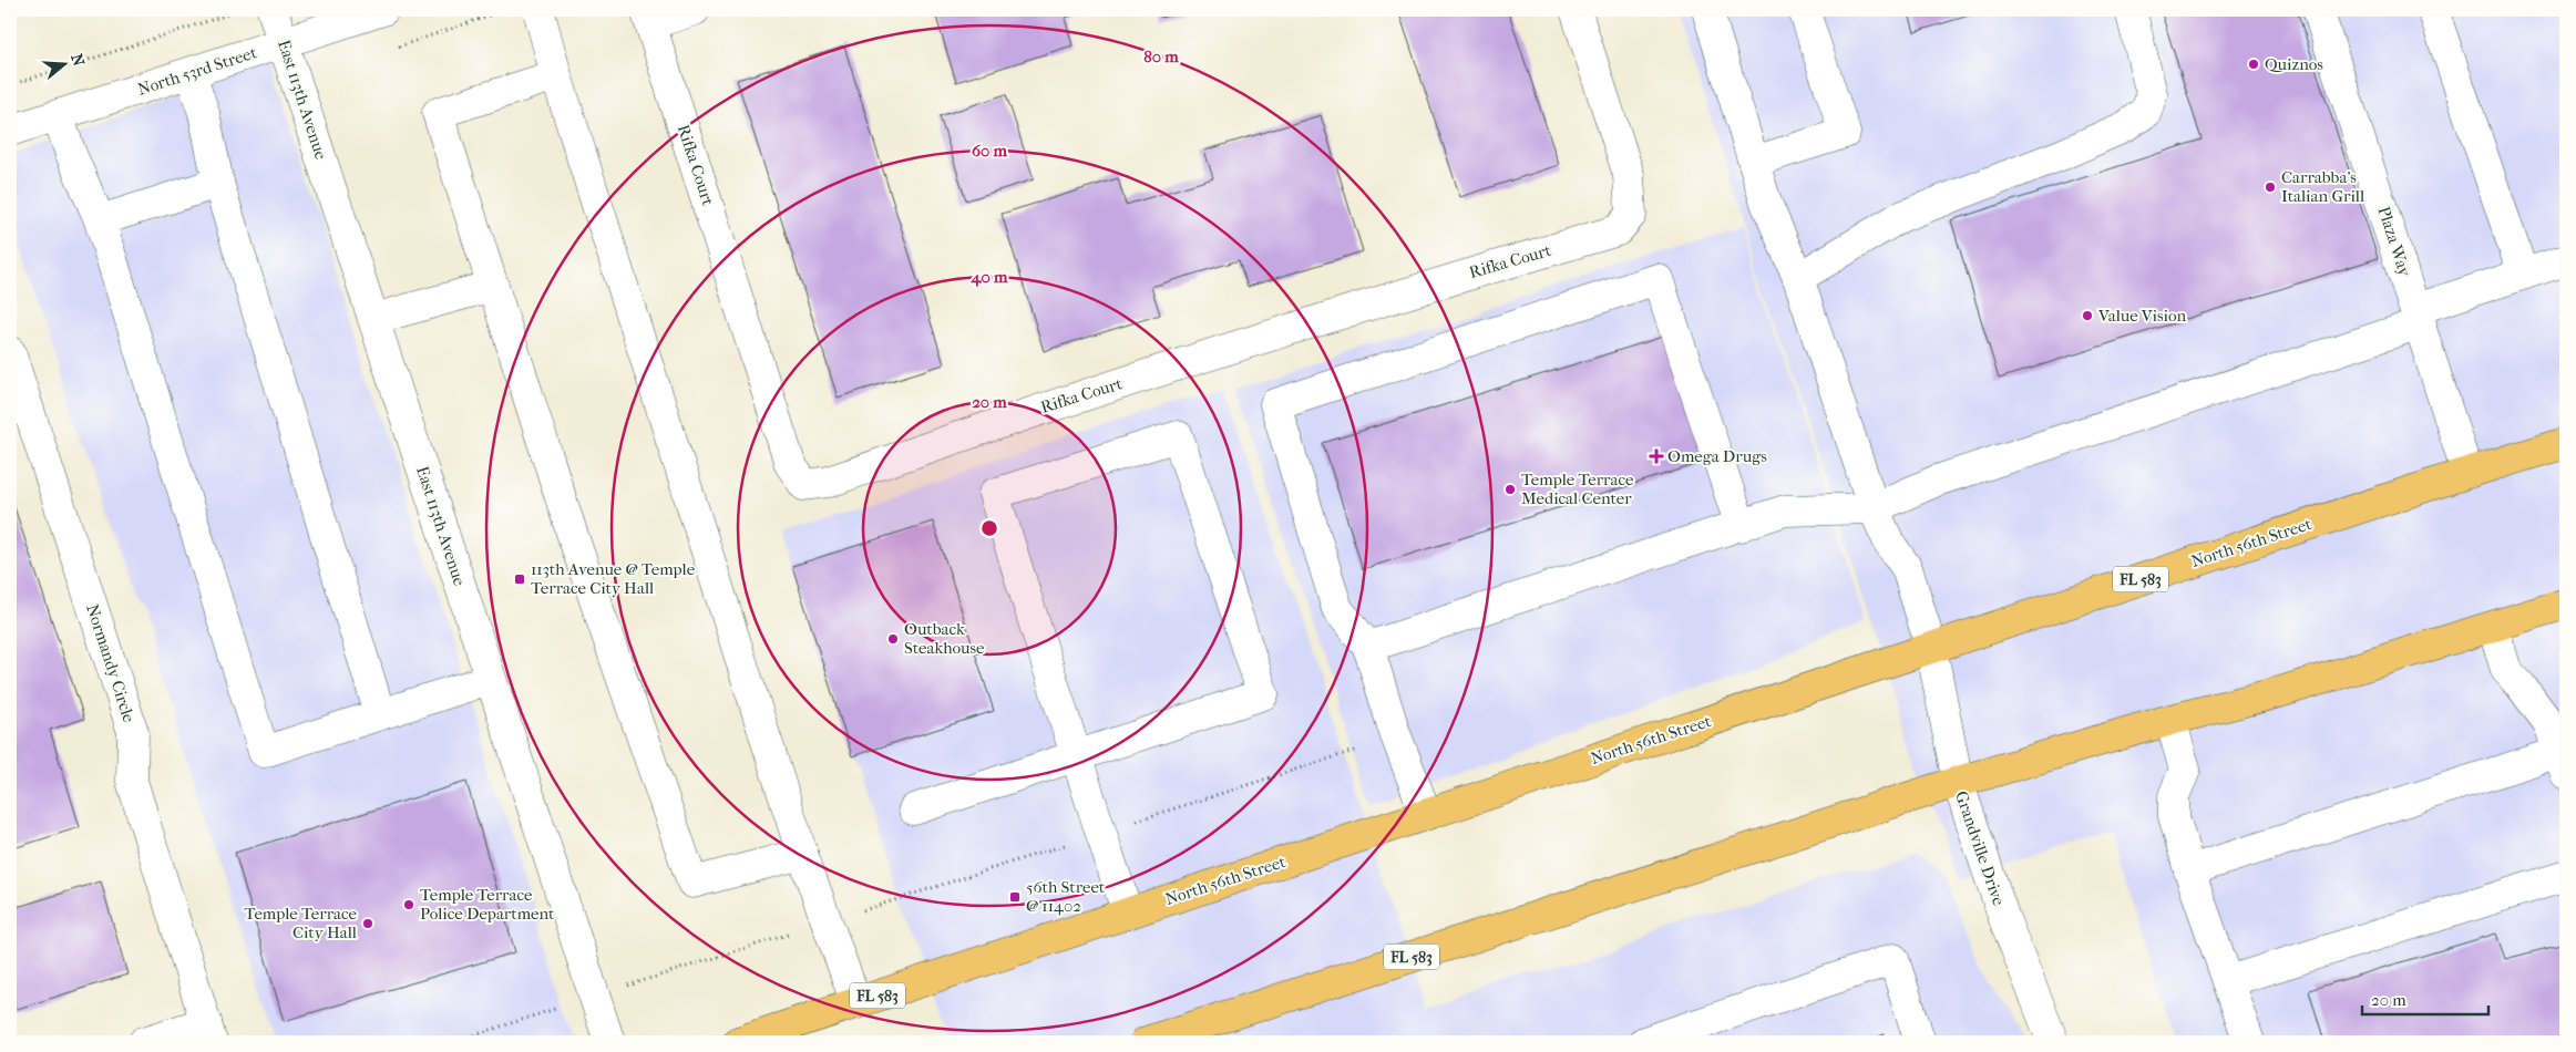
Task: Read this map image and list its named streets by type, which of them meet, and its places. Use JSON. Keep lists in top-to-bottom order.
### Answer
{
  "streets": {
    "main road": ["North 56th Street", "FL 583"],
    "street": [
      "North 53rd Street",
      "East 113th Avenue",
      "Rifka Court",
      "Plaza Way",
      "Normandy Circle",
      "Grandville Drive"
    ]
  },
  "crossings": [
    ["North 53rd Street", "East 113th Avenue"],
    ["Plaza Way", "North 56th Street"],
    ["North 56th Street", "Grandville Drive"],
    ["FL 583", "Grandville Drive"]
  ],
  "places": {
    "other": [
      "Quiznos",
      "Carrabba's Italian Grill",
      "Value Vision",
      "Temple Terrace Medical Center",
      "Outback Steakhouse",
      "Temple Terrace Police Department",
      "Temple Terrace City Hall"
    ],
    "health": ["Omega Drugs"],
    "transit": ["113th Avenue @ Temple Terrace City Hall", "56th Street @ 11402"]
  },
  "scale_bar": "20 m",
  "north": "right",
  "rings": [
    "80 m",
    "60 m",
    "40 m",
    "20 m"
  ]
}
